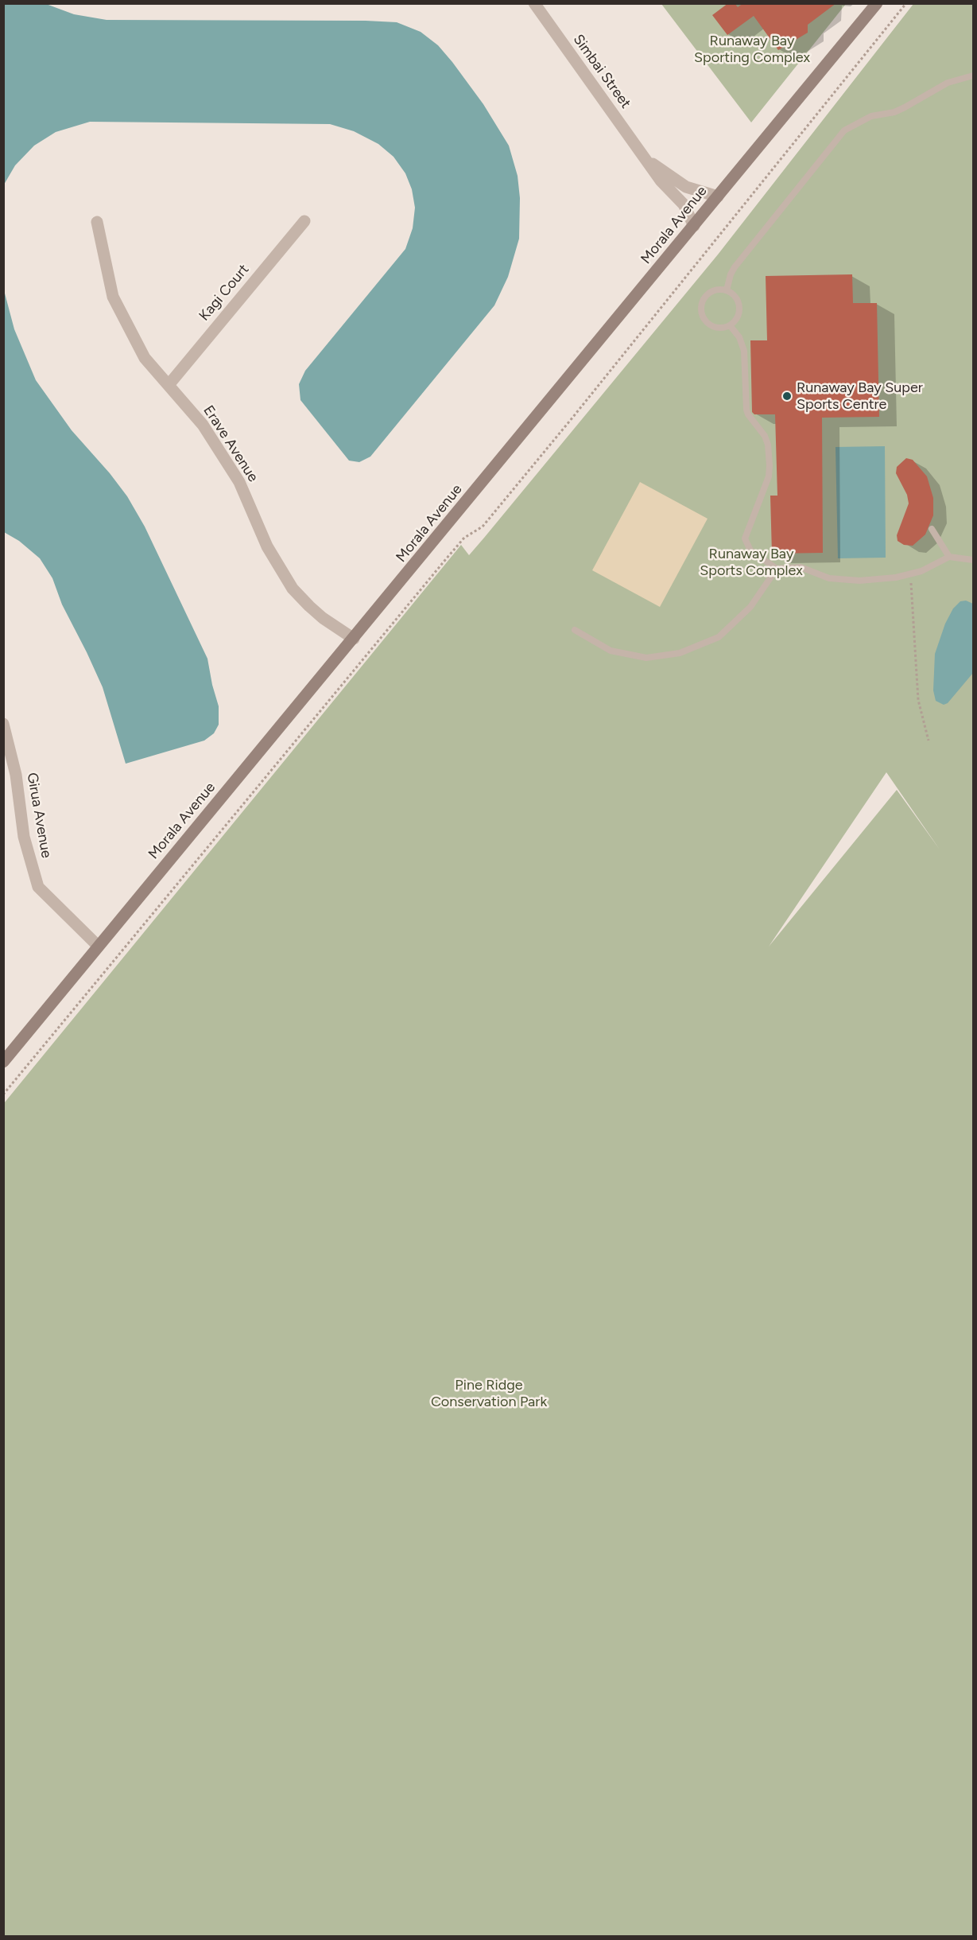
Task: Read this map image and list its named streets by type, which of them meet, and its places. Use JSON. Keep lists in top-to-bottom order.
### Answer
{
  "streets": {
    "street": [
      "Simbai Street",
      "Morala Avenue",
      "Kagi Court",
      "Erave Avenue",
      "Girua Avenue"
    ]
  },
  "crossings": [
    ["Simbai Street", "Morala Avenue"],
    ["Morala Avenue", "Erave Avenue"],
    ["Morala Avenue", "Girua Avenue"],
    ["Kagi Court", "Erave Avenue"]
  ],
  "parks": ["Runaway Bay Sporting Complex", "Runaway Bay Sports Complex", "Pine Ridge Conservation Park"],
  "places": ["Runaway Bay Super Sports Centre"]
}
